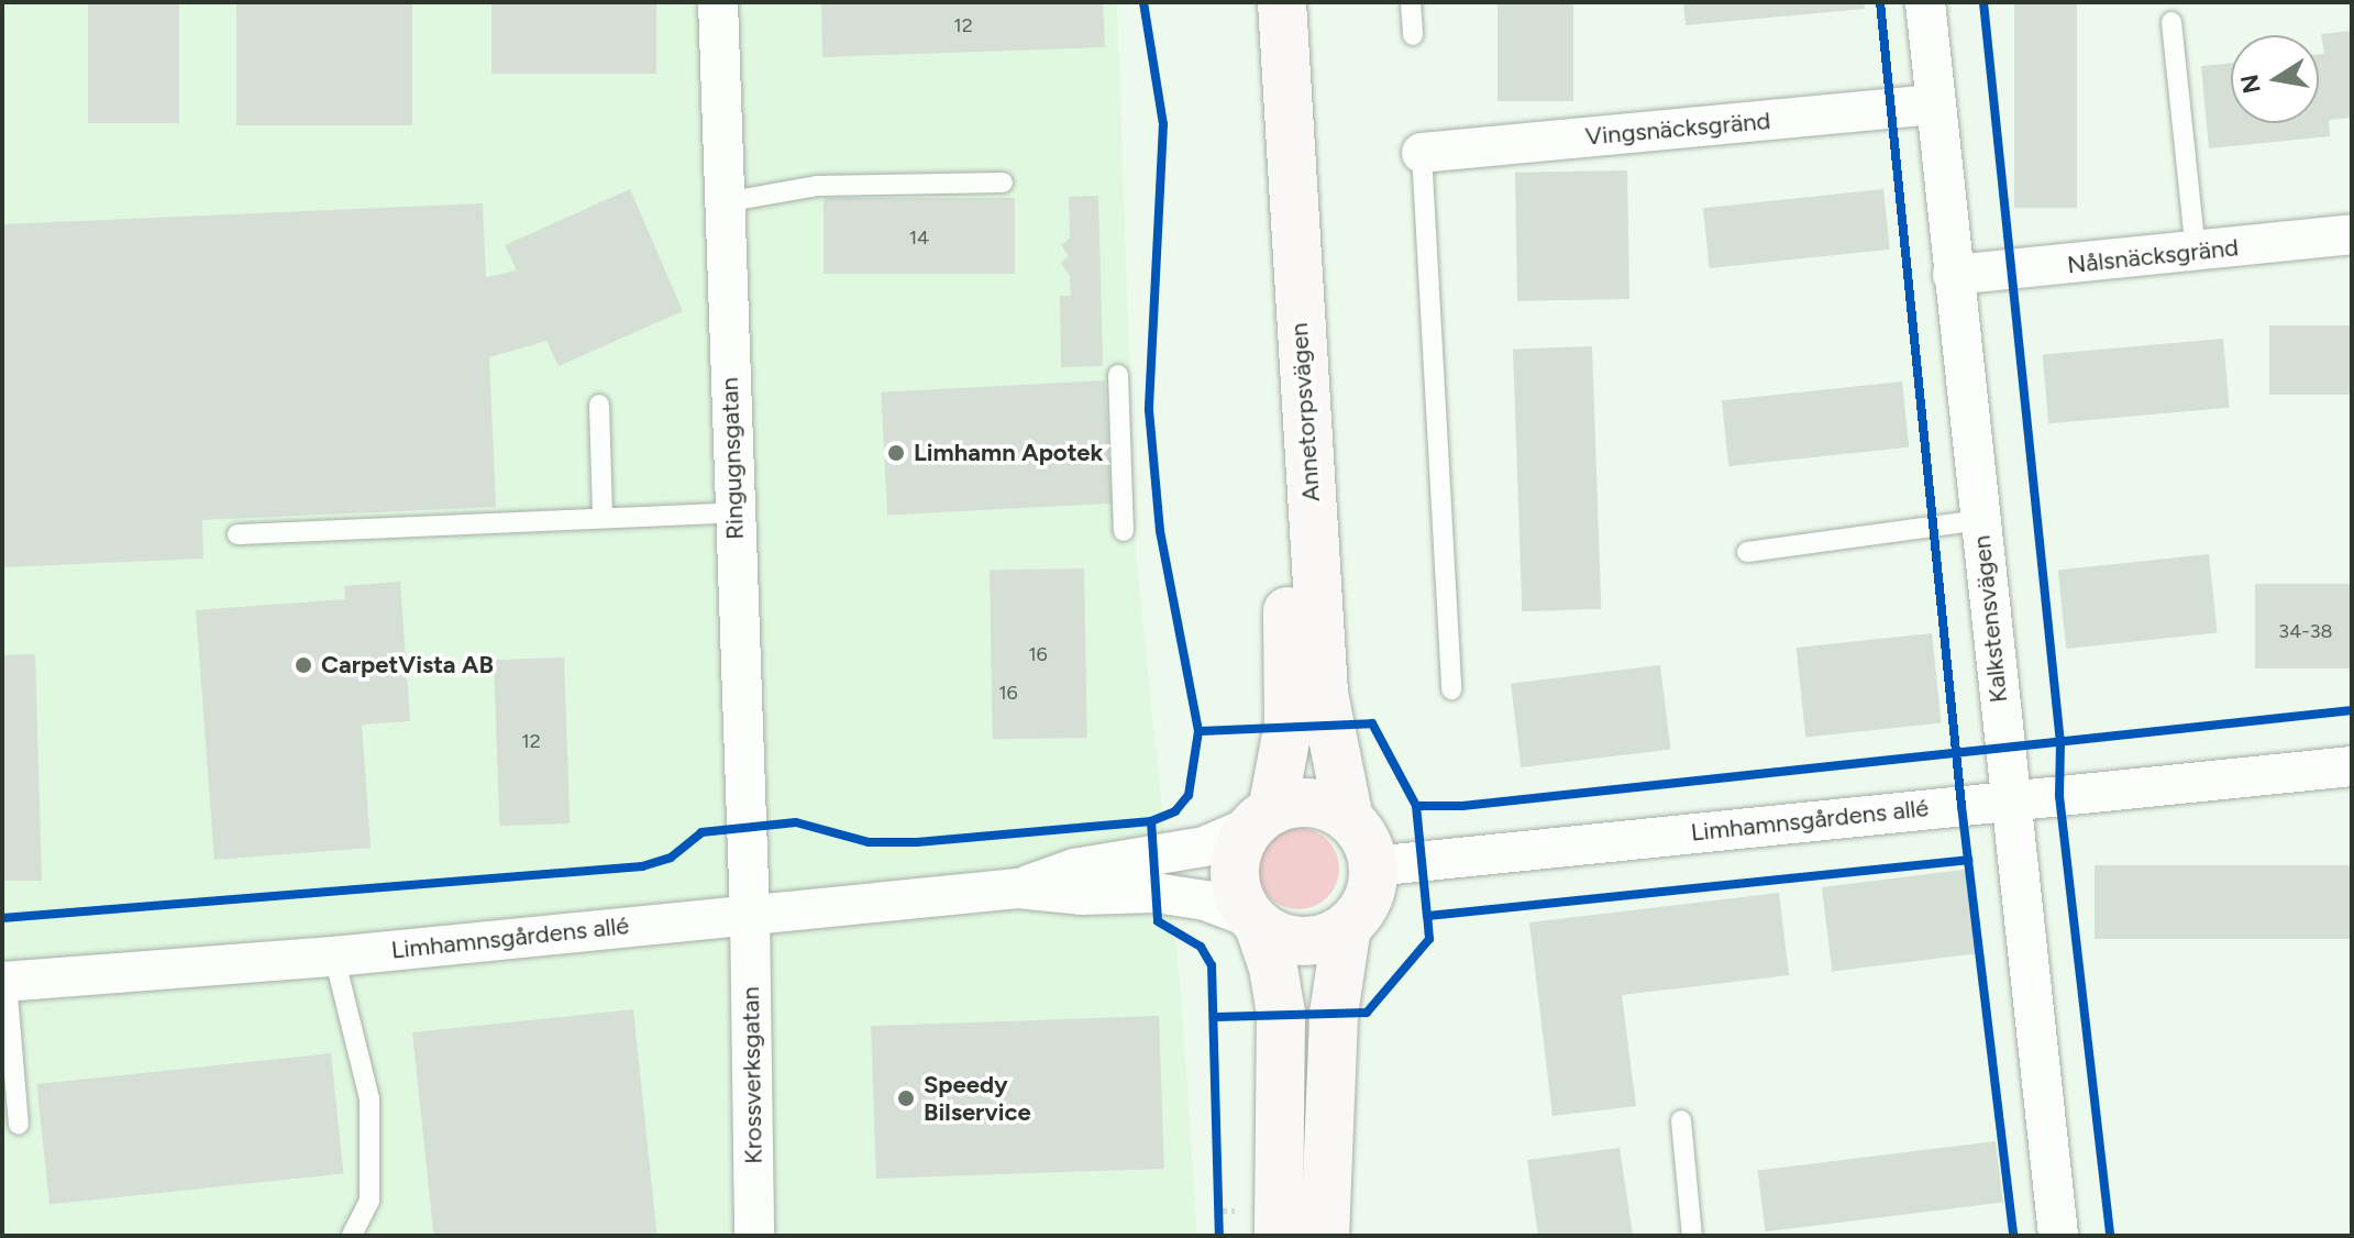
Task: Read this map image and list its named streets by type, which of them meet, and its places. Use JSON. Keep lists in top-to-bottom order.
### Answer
{
  "streets": {
    "main road": ["Annetorpsvägen"],
    "street": [
      "Vingsnäcksgränd",
      "Nålsnäcksgränd",
      "Ringugnsgatan",
      "Kalkstensvägen",
      "Limhamnsgårdens allé",
      "Krossverksgatan"
    ]
  },
  "crossings": [
    ["Vingsnäcksgränd", "Kalkstensvägen"],
    ["Nålsnäcksgränd", "Kalkstensvägen"],
    ["Annetorpsvägen", "Limhamnsgårdens allé"],
    ["Ringugnsgatan", "Limhamnsgårdens allé"],
    ["Ringugnsgatan", "Krossverksgatan"],
    ["Kalkstensvägen", "Limhamnsgårdens allé"],
    ["Limhamnsgårdens allé", "Krossverksgatan"]
  ],
  "places": ["Limhamn Apotek", "CarpetVista AB", "Speedy Bilservice"],
  "house_numbers": [
    "12",
    "14",
    "34-38",
    "16",
    "16",
    "12"
  ],
  "north": "left"
}
